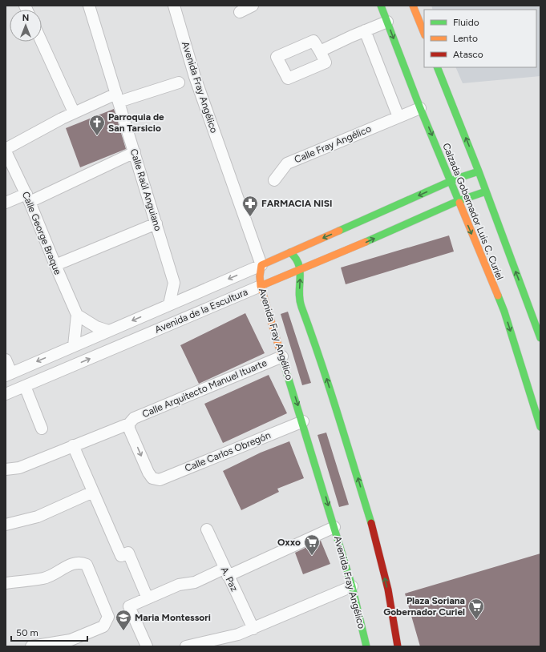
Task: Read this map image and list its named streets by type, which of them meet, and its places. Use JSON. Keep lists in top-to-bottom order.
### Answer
{
  "streets": {
    "street": [
      "Avenida Fray Angélico",
      "Calle Fray Angélico",
      "Calle Raúl Anguiano",
      "Calzada Gobernador Luis C. Curiel",
      "Calle George Braque",
      "Avenida de la Escultura",
      "Calle Arquitecto Manuel Ituarte",
      "Calle Carlos Obregón",
      "A. Paz"
    ]
  },
  "crossings": [
    ["Avenida Fray Angélico", "Avenida de la Escultura"],
    ["Avenida Fray Angélico", "Calle Arquitecto Manuel Ituarte"],
    ["Avenida Fray Angélico", "Calle Carlos Obregón"],
    ["Calle Fray Angélico", "Calzada Gobernador Luis C. Curiel"],
    ["Calle Raúl Anguiano", "Avenida de la Escultura"],
    ["Calzada Gobernador Luis C. Curiel", "Avenida de la Escultura"],
    ["Calle George Braque", "Avenida de la Escultura"],
    ["Calle Arquitecto Manuel Ituarte", "Calle Carlos Obregón"]
  ],
  "places": {
    "church": ["Parroquia de San Tarsicio"],
    "pharmacy": ["FARMACIA NISI"],
    "supermarket": ["Oxxo", "Plaza Soriana Gobernador Curiel"],
    "school or university": ["Maria Montessori"]
  },
  "legend": ["Fluido", "Lento", "Atasco"],
  "scale_bar": "50 m",
  "north": "top"
}
